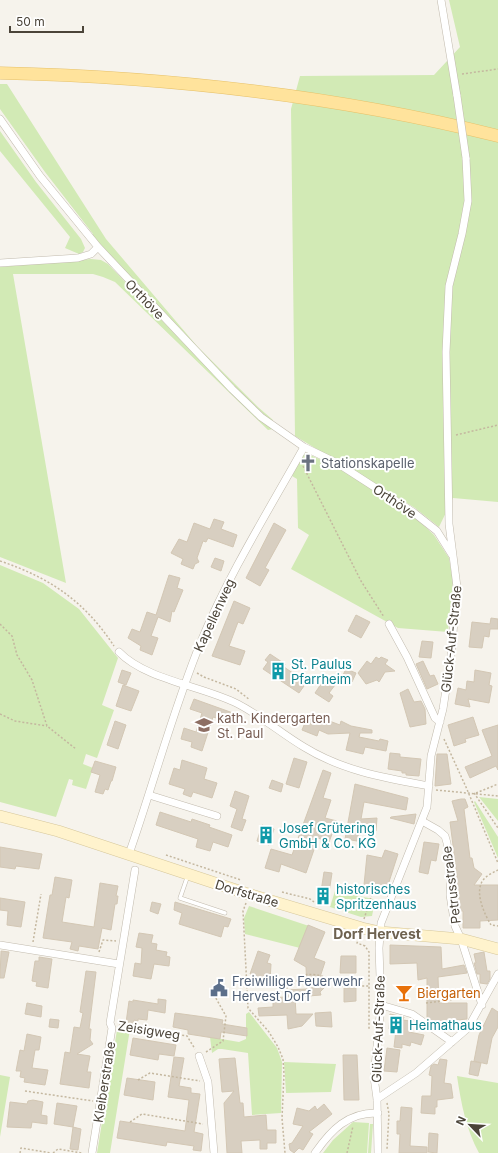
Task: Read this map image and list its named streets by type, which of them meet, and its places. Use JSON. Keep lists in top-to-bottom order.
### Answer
{
  "streets": {
    "street": [
      "Orthöve",
      "Kapellenweg",
      "Glück-Auf-Straße",
      "Petrusstraße",
      "Dorfstraße",
      "Kleiberstraße"
    ],
    "path": ["Zeisigweg"]
  },
  "crossings": [
    ["Orthöve", "Kapellenweg"],
    ["Orthöve", "Glück-Auf-Straße"],
    ["Kapellenweg", "Dorfstraße"],
    ["Glück-Auf-Straße", "Petrusstraße"],
    ["Glück-Auf-Straße", "Dorfstraße"],
    ["Petrusstraße", "Dorfstraße"],
    ["Zeisigweg", "Kleiberstraße"]
  ],
  "districts": ["Dorf Hervest"],
  "places": {
    "church": ["Stationskapelle"],
    "building": [
      "St. Paulus Pfarrheim",
      "Josef Grütering GmbH & Co. KG",
      "historisches Spritzenhaus",
      "Heimathaus"
    ],
    "school or university": ["kath. Kindergarten St. Paul"],
    "public building": ["Freiwillige Feuerwehr Hervest Dorf"],
    "bar": ["Biergarten"]
  },
  "scale_bar": "50 m",
  "north": "top left"
}
